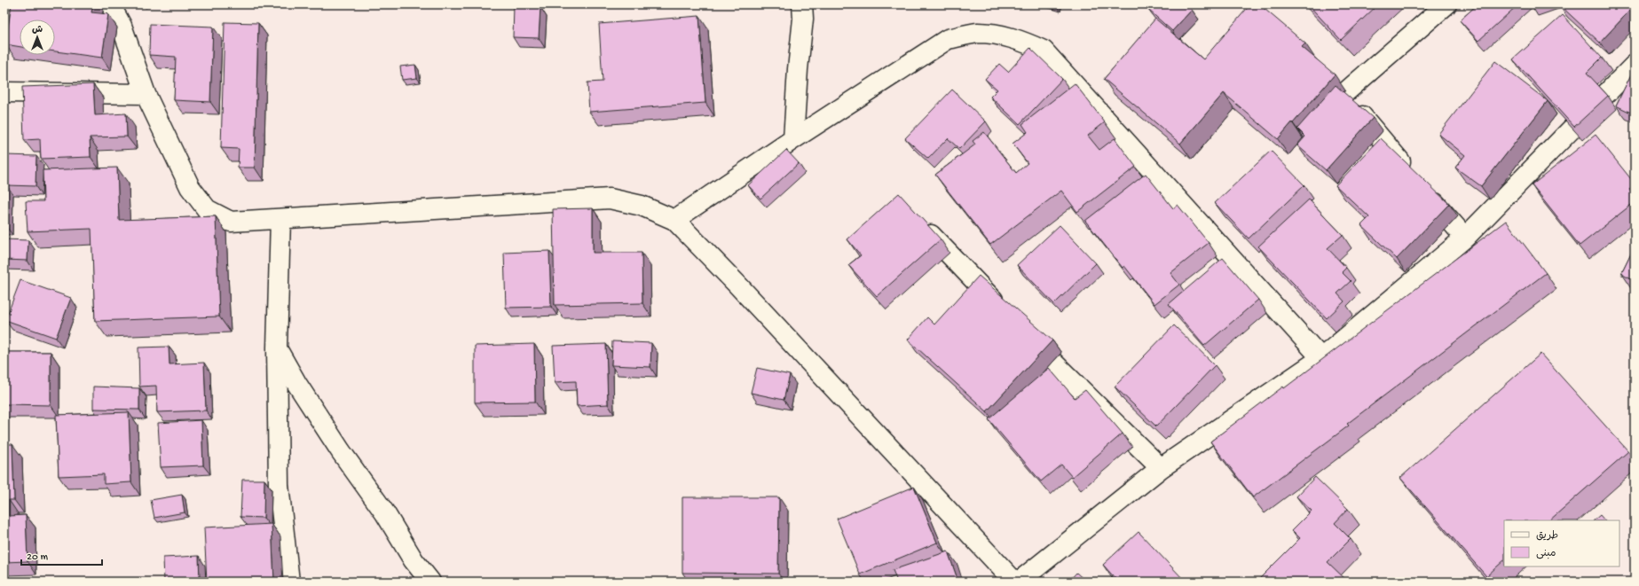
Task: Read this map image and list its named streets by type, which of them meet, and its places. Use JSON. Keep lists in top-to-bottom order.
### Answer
{
  "legend": ["طريق", "مبنى"],
  "scale_bar": "20 m",
  "north": "top"
}
